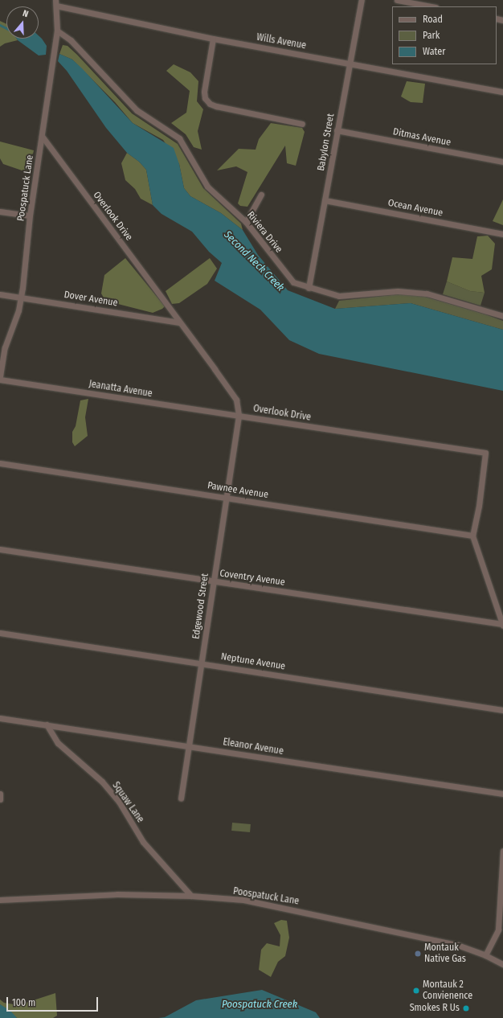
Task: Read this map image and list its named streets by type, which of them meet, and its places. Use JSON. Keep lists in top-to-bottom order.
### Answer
{
  "streets": {
    "street": [
      "Wills Avenue",
      "Ditmas Avenue",
      "Babylon Street",
      "Poospatuck Lane",
      "Ocean Avenue",
      "Overlook Drive",
      "Riviera Drive",
      "Dover Avenue",
      "Jeanatta Avenue",
      "Pawnee Avenue",
      "Coventry Avenue",
      "Edgewood Street",
      "Neptune Avenue",
      "Eleanor Avenue",
      "Squaw Lane"
    ]
  },
  "crossings": [
    ["Wills Avenue", "Babylon Street"],
    ["Wills Avenue", "Poospatuck Lane"],
    ["Ditmas Avenue", "Babylon Street"],
    ["Babylon Street", "Ocean Avenue"],
    ["Babylon Street", "Riviera Drive"],
    ["Poospatuck Lane", "Overlook Drive"],
    ["Poospatuck Lane", "Riviera Drive"],
    ["Poospatuck Lane", "Dover Avenue"],
    ["Poospatuck Lane", "Squaw Lane"],
    ["Overlook Drive", "Dover Avenue"],
    ["Overlook Drive", "Jeanatta Avenue"],
    ["Overlook Drive", "Pawnee Avenue"],
    ["Overlook Drive", "Edgewood Street"],
    ["Jeanatta Avenue", "Edgewood Street"],
    ["Pawnee Avenue", "Edgewood Street"],
    ["Coventry Avenue", "Edgewood Street"],
    ["Edgewood Street", "Neptune Avenue"],
    ["Edgewood Street", "Eleanor Avenue"],
    ["Eleanor Avenue", "Squaw Lane"]
  ],
  "water": ["Second Neck Creek", "Poospatuck Creek"],
  "places": ["Montauk Native Gas", "Montauk 2 Convienence", "Smokes R Us"],
  "legend": ["Road", "Park", "Water"],
  "scale_bar": "100 m",
  "north": "top"
}
